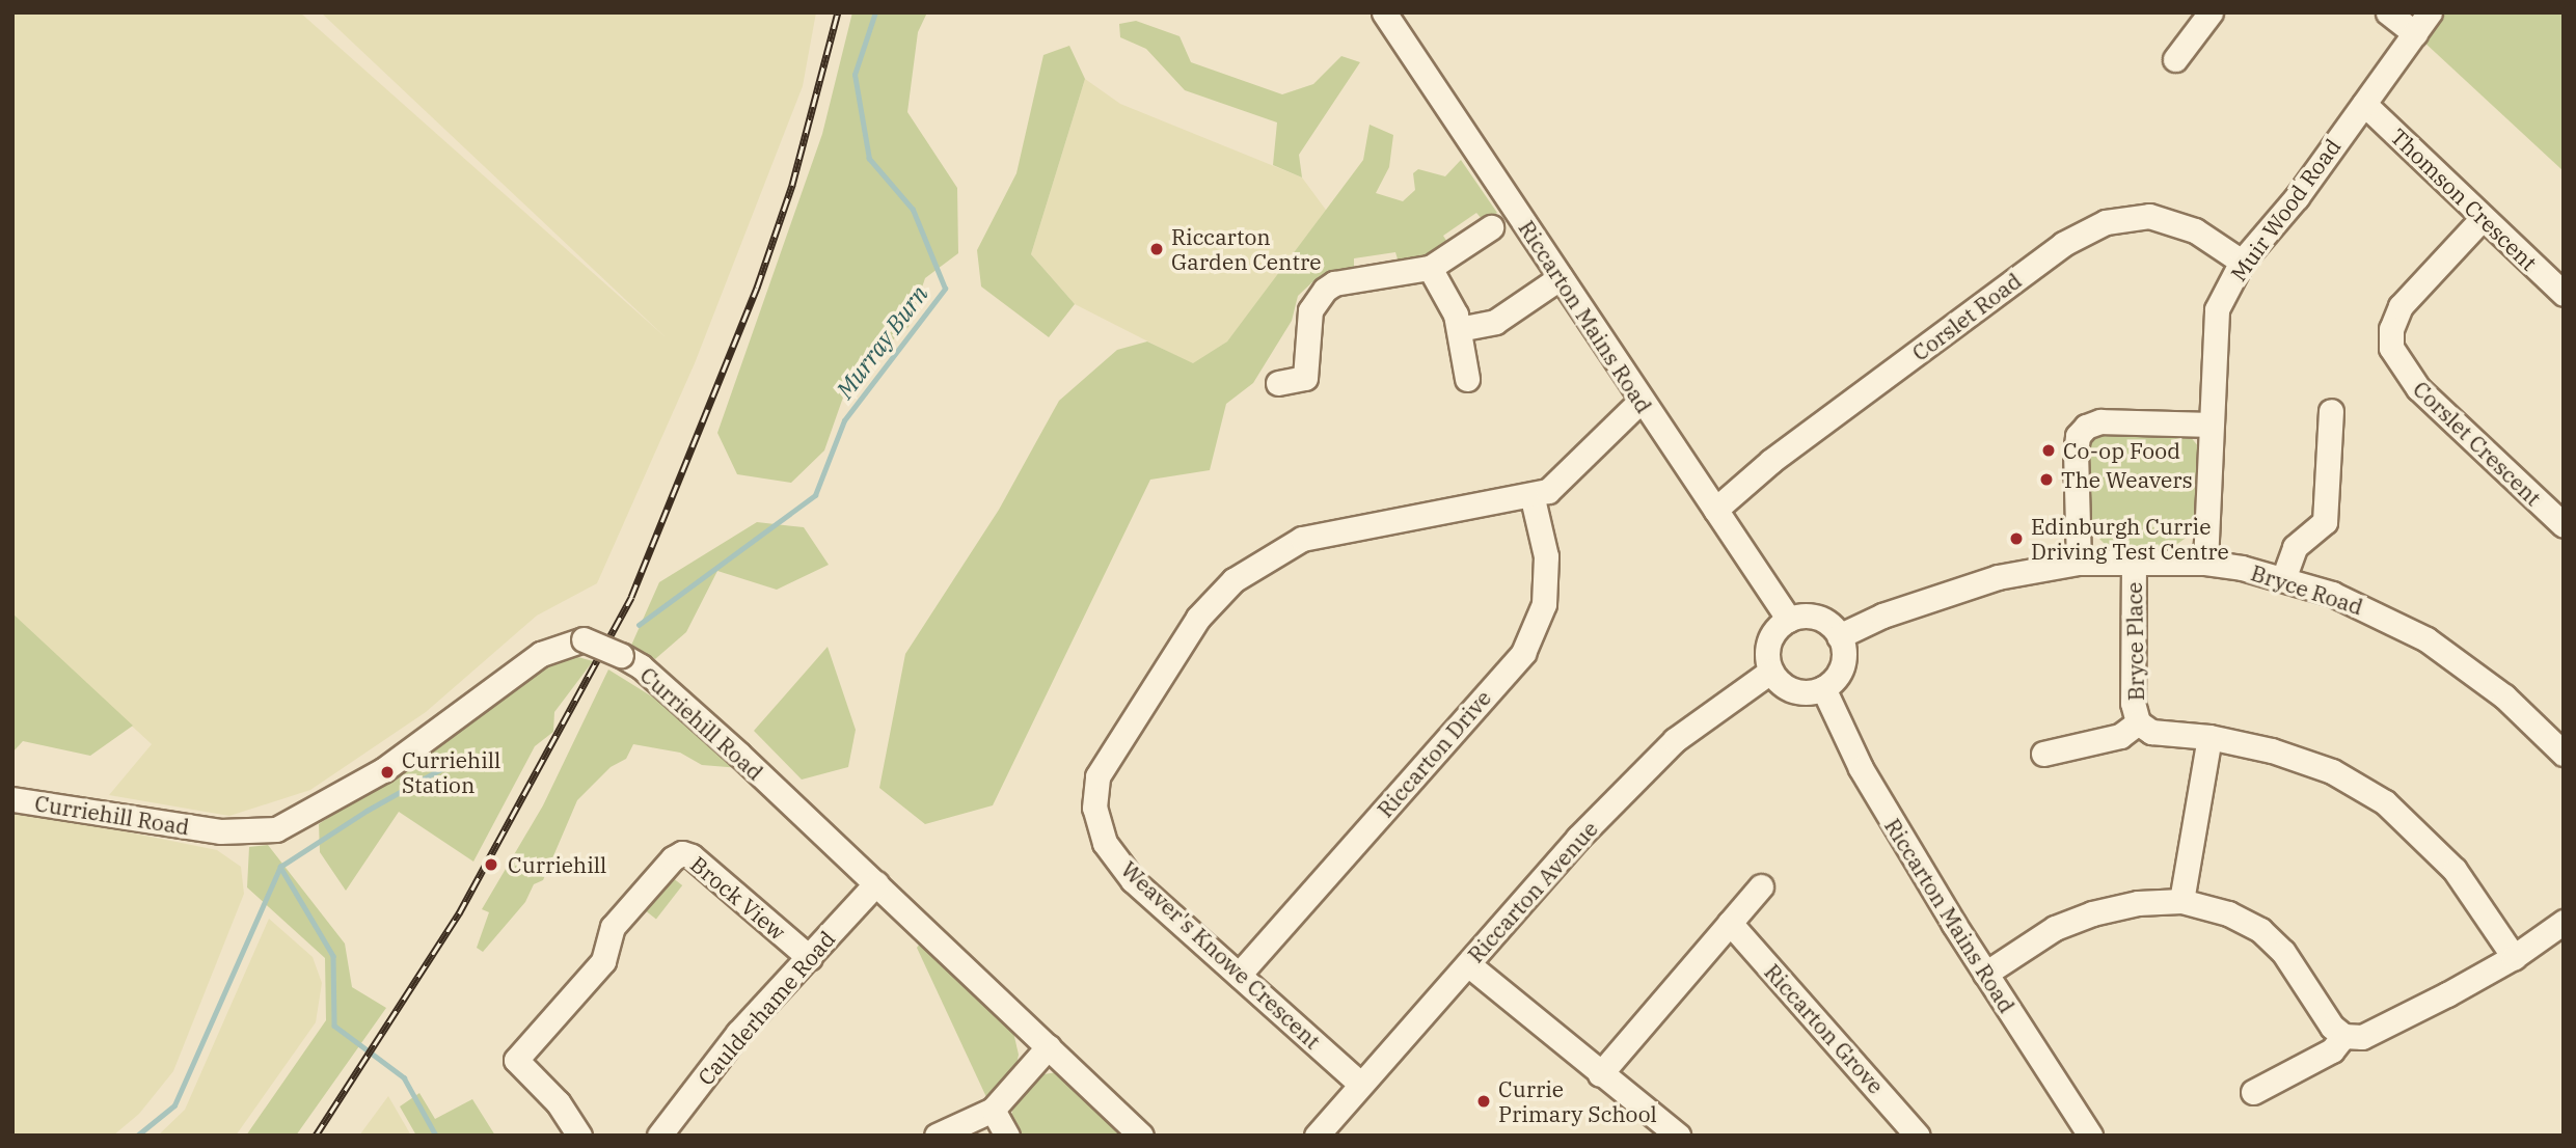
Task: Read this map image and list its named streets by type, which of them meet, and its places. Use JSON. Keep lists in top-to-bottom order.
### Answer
{
  "streets": {
    "street": [
      "Thomson Crescent",
      "Muir Wood Road",
      "Riccarton Mains Road",
      "Corslet Road",
      "Corslet Crescent",
      "Bryce Road",
      "Bryce Place",
      "Curriehill Road",
      "Riccarton Drive",
      "Riccarton Avenue",
      "Brock View",
      "Weaver's Knowe Crescent",
      "Caulderhame Road",
      "Riccarton Grove"
    ]
  },
  "crossings": [
    ["Thomson Crescent", "Muir Wood Road"],
    ["Thomson Crescent", "Corslet Crescent"],
    ["Muir Wood Road", "Corslet Road"],
    ["Muir Wood Road", "Bryce Road"],
    ["Riccarton Mains Road", "Corslet Road"],
    ["Riccarton Mains Road", "Bryce Road"],
    ["Riccarton Mains Road", "Riccarton Avenue"],
    ["Riccarton Mains Road", "Weaver's Knowe Crescent"],
    ["Bryce Road", "Bryce Place"],
    ["Bryce Road", "Riccarton Avenue"],
    ["Curriehill Road", "Caulderhame Road"],
    ["Riccarton Drive", "Weaver's Knowe Crescent"],
    ["Riccarton Avenue", "Weaver's Knowe Crescent"],
    ["Brock View", "Caulderhame Road"]
  ],
  "water": ["Murray Burn"],
  "places": [
    "Riccarton Garden Centre",
    "Co-op Food",
    "The Weavers",
    "Edinburgh Currie Driving Test Centre",
    "Curriehill Station",
    "Curriehill",
    "Currie Primary School"
  ]
}
